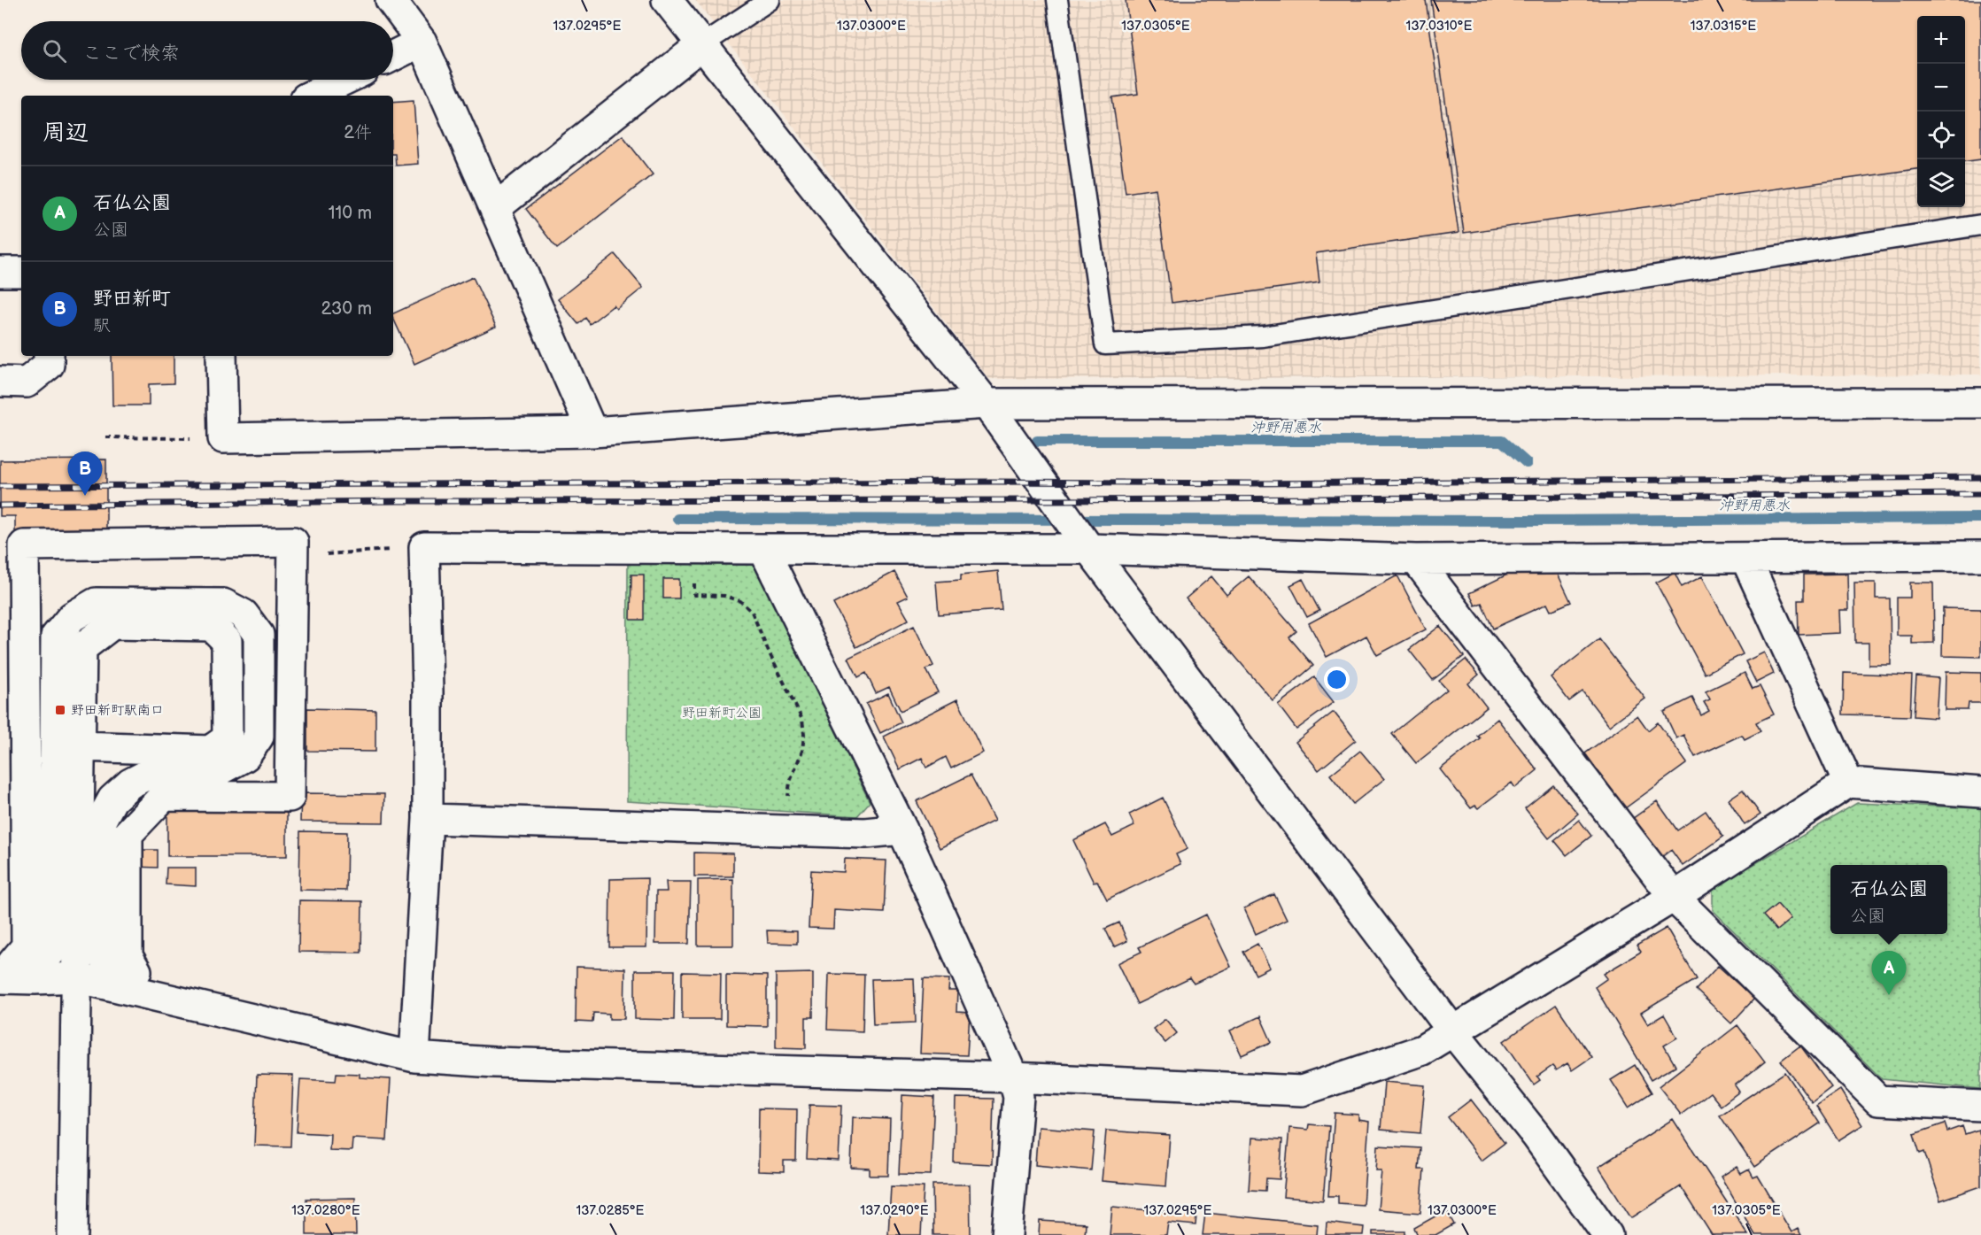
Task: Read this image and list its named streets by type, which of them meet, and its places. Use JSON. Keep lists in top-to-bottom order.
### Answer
{
  "water": ["沖野用悪水"],
  "parks": ["野田新町公園"],
  "places": {
    "transit": ["野田新町駅南口"]
  },
  "page": {
    "map_buttons": ["+", "−"],
    "search": "ここで検索",
    "heading": ["周辺", "2件"],
    "list": [
      {
        "mark": "A",
        "name": "石仏公園",
        "note": "公園",
        "value": "110 m"
      },
      {
        "mark": "B",
        "name": "野田新町",
        "note": "駅",
        "value": "230 m"
      }
    ],
    "pins": ["B", "A"],
    "popup": ["石仏公園", "公園"]
  },
  "coordinates": [
    "137.0295°E",
    "137.0300°E",
    "137.0305°E",
    "137.0310°E",
    "137.0315°E",
    "137.0280°E",
    "137.0285°E",
    "137.0290°E"
  ]
}
